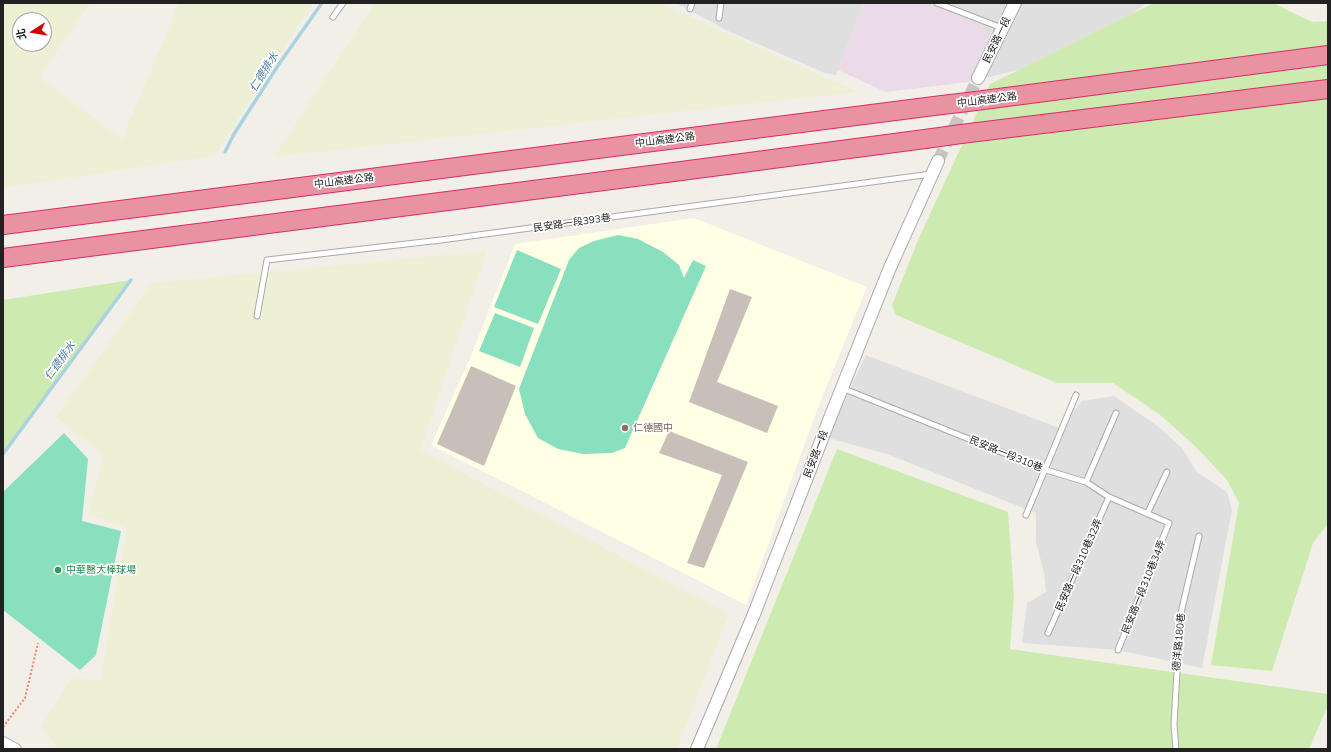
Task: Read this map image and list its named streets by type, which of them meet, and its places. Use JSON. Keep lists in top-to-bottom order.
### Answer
{
  "streets": {
    "highway": ["中山高速公路"],
    "street": ["民安路一段"],
    "lane": [
      "民安路一段393巷",
      "民安路一段310巷",
      "民安路一段310巷32弄",
      "民安路一段310巷34弄",
      "德洋路180巷"
    ]
  },
  "crossings": [
    ["民安路一段", "民安路一段393巷"],
    ["民安路一段", "民安路一段310巷"],
    ["民安路一段310巷", "民安路一段310巷32弄"],
    ["民安路一段310巷", "民安路一段310巷34弄"]
  ],
  "water": ["仁德排水"],
  "places": ["仁德國中", "中華醫大棒球場"],
  "north": "left"
}
